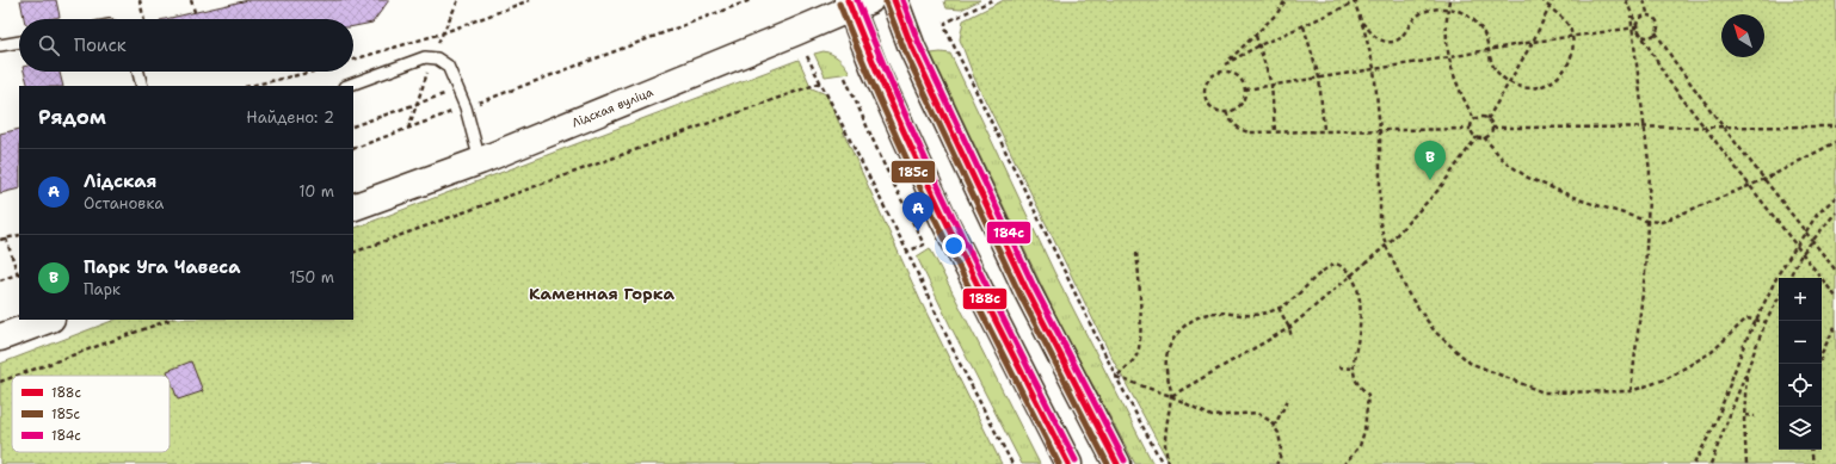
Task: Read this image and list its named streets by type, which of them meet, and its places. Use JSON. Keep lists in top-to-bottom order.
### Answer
{
  "streets": {
    "main road": ["Лідская вуліца"]
  },
  "districts": ["Каменная Горка"],
  "lines": ["transit line 188с", "transit line 184с", "transit line 185с"],
  "legend": ["188с", "185с", "184с"],
  "north": "top left",
  "page": {
    "search": "Поиск",
    "heading": ["Рядом", "Найдено: 2"],
    "pins": ["B", "A"],
    "list": [
      {
        "mark": "A",
        "name": "Лідская",
        "note": "Остановка",
        "value": "10 m"
      },
      {
        "mark": "B",
        "name": "Парк Уга Чавеса",
        "note": "Парк",
        "value": "150 m"
      }
    ],
    "map_buttons": ["+", "−"]
  }
}
